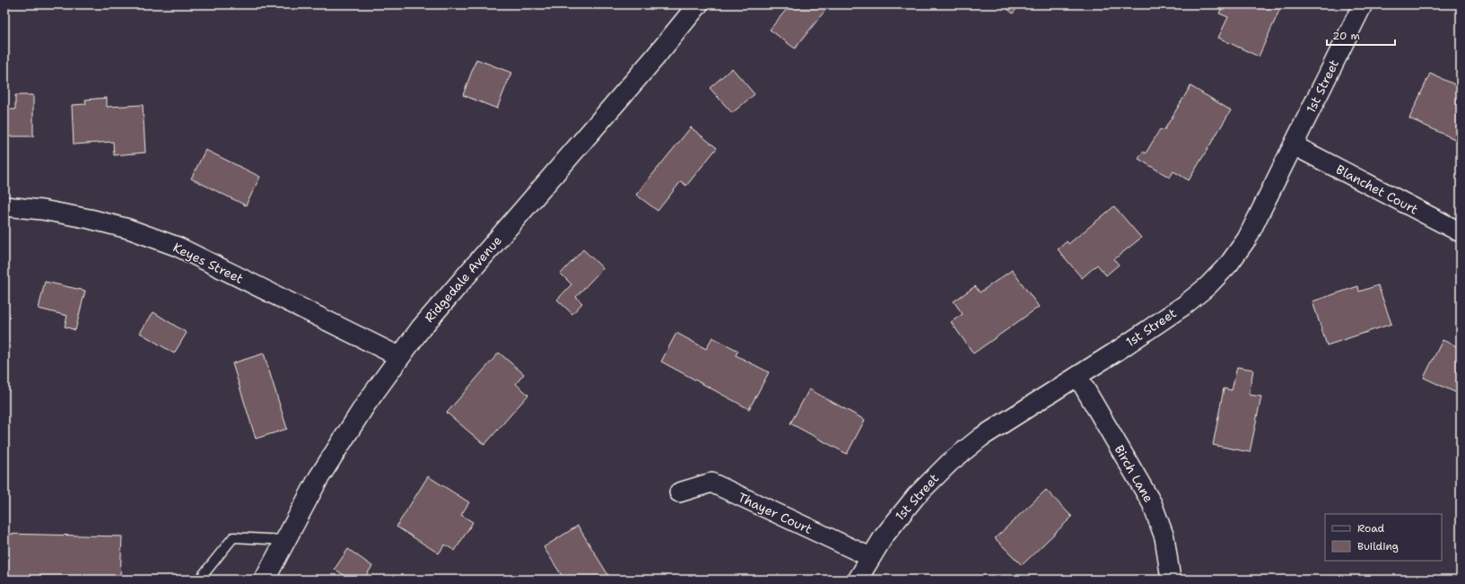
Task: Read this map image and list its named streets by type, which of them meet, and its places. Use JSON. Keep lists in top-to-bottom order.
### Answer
{
  "streets": {
    "main road": ["Ridgedale Avenue"],
    "street": [
      "1st Street",
      "Blanchet Court",
      "Keyes Street",
      "Birch Lane",
      "Thayer Court"
    ]
  },
  "crossings": [
    ["1st Street", "Blanchet Court"],
    ["1st Street", "Birch Lane"],
    ["1st Street", "Thayer Court"],
    ["Keyes Street", "Ridgedale Avenue"]
  ],
  "legend": ["Road", "Building"],
  "scale_bar": "20 m"
}
